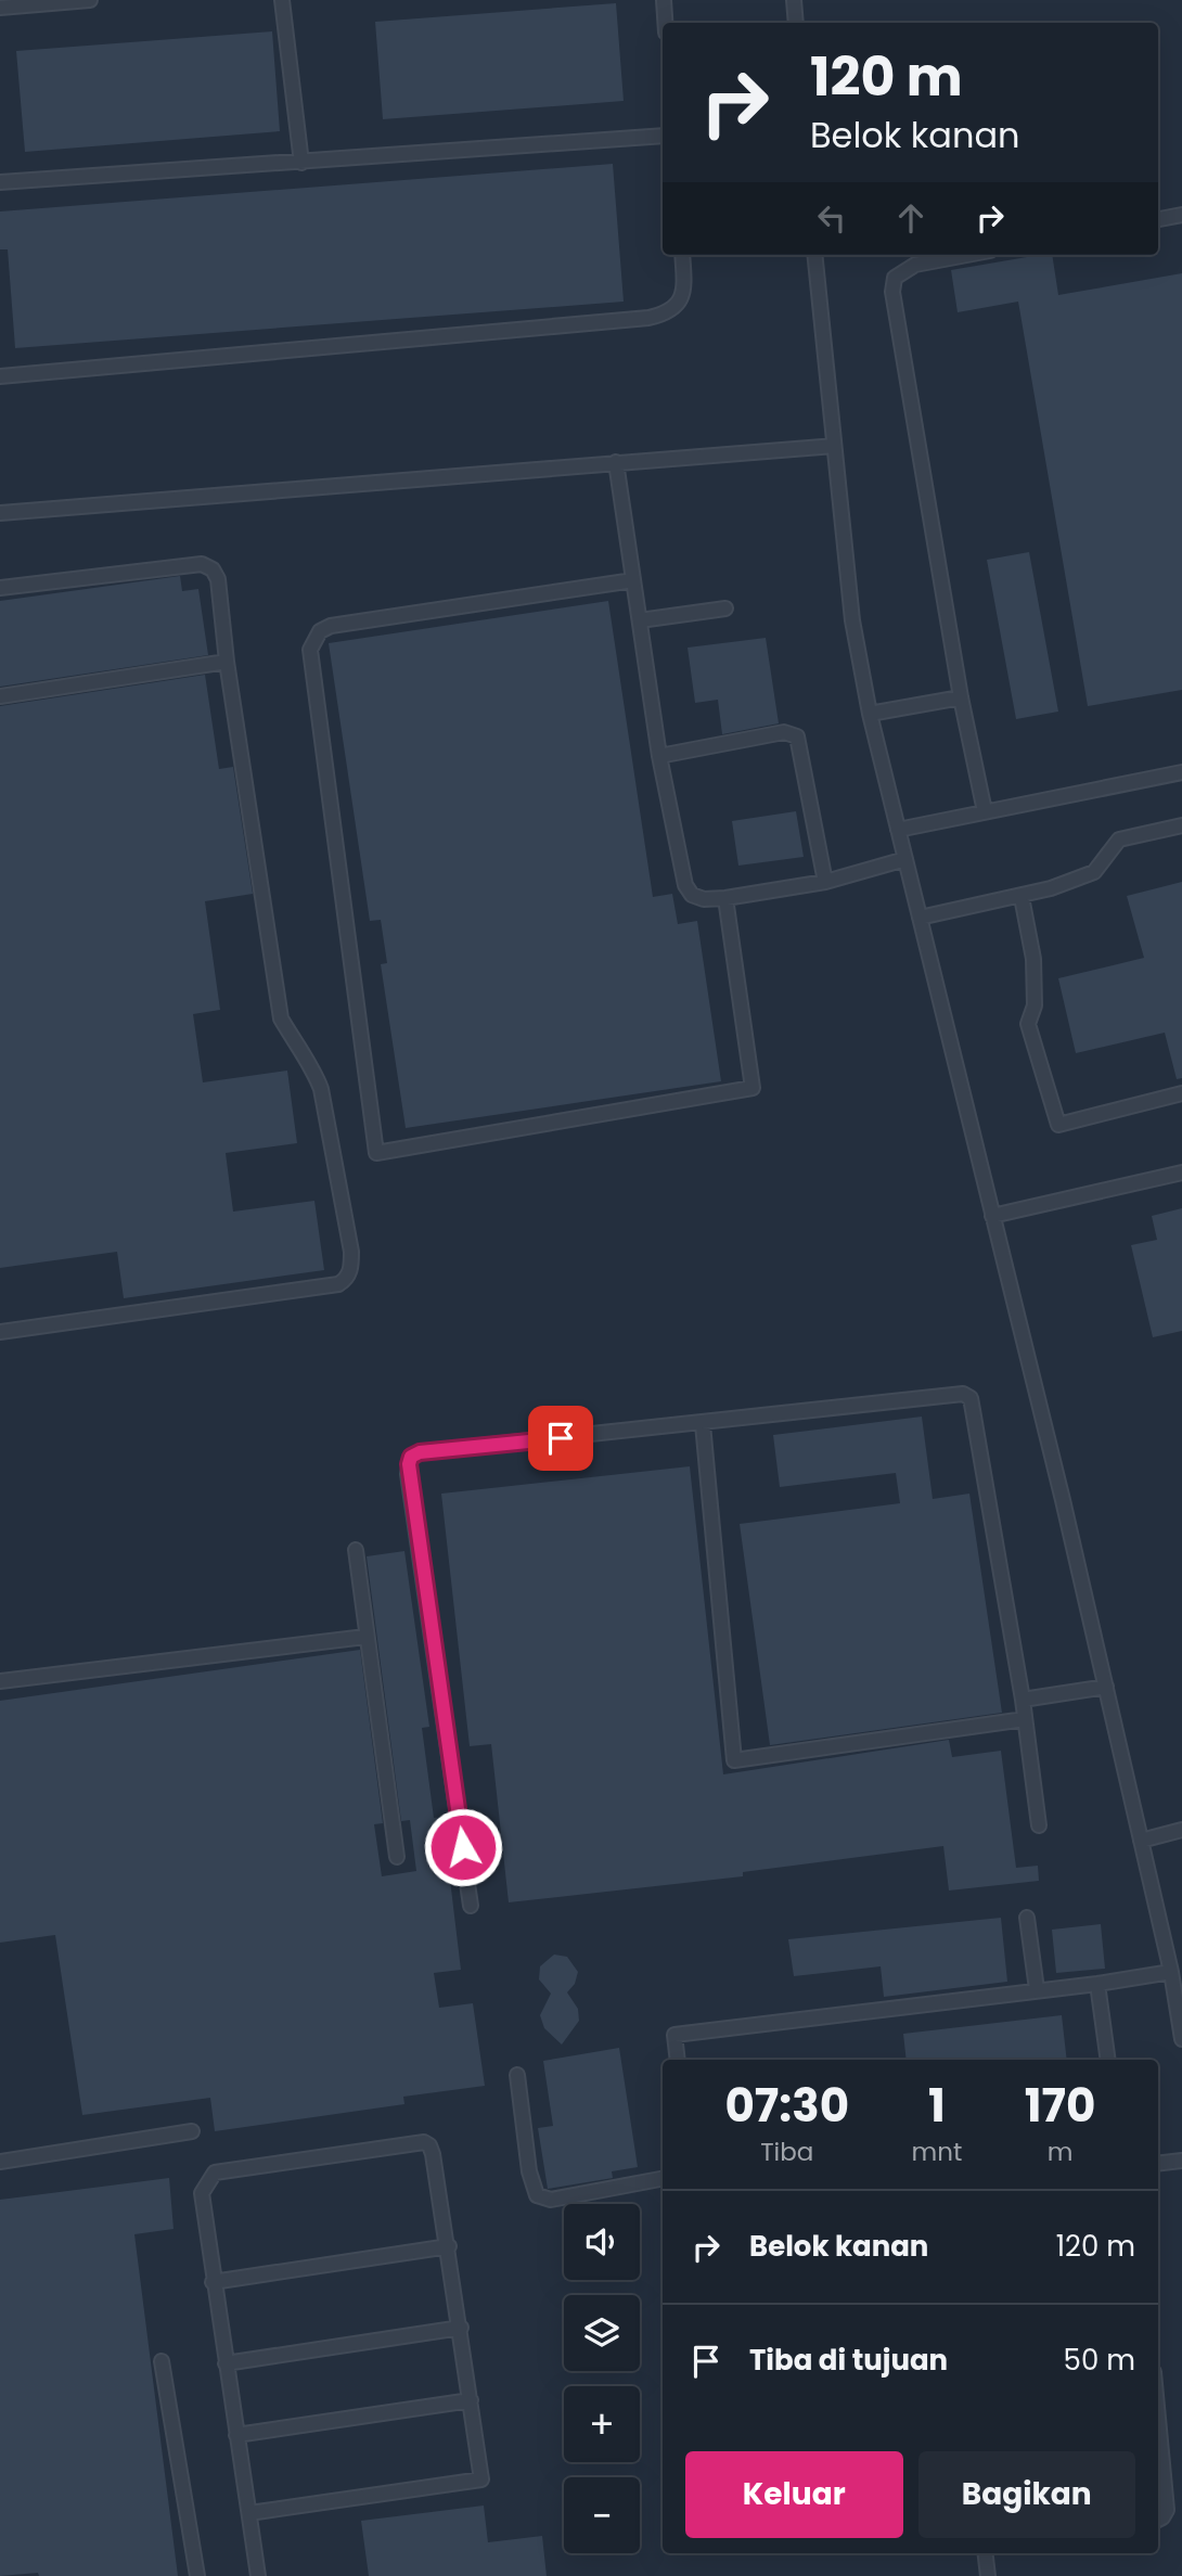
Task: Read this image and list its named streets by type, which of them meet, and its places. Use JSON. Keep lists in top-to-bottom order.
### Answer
{
  "page": {
    "turn": ["120 m", "Belok kanan"],
    "eta": [
      "07:30",
      "Tiba",
      "1",
      "mnt",
      "170",
      "m"
    ],
    "list": [
      {
        "name": "Belok kanan",
        "value": "120 m"
      },
      {
        "name": "Tiba di tujuan",
        "value": "50 m"
      }
    ],
    "map_buttons": ["+", "−"],
    "buttons": ["Keluar", "Bagikan"]
  }
}
